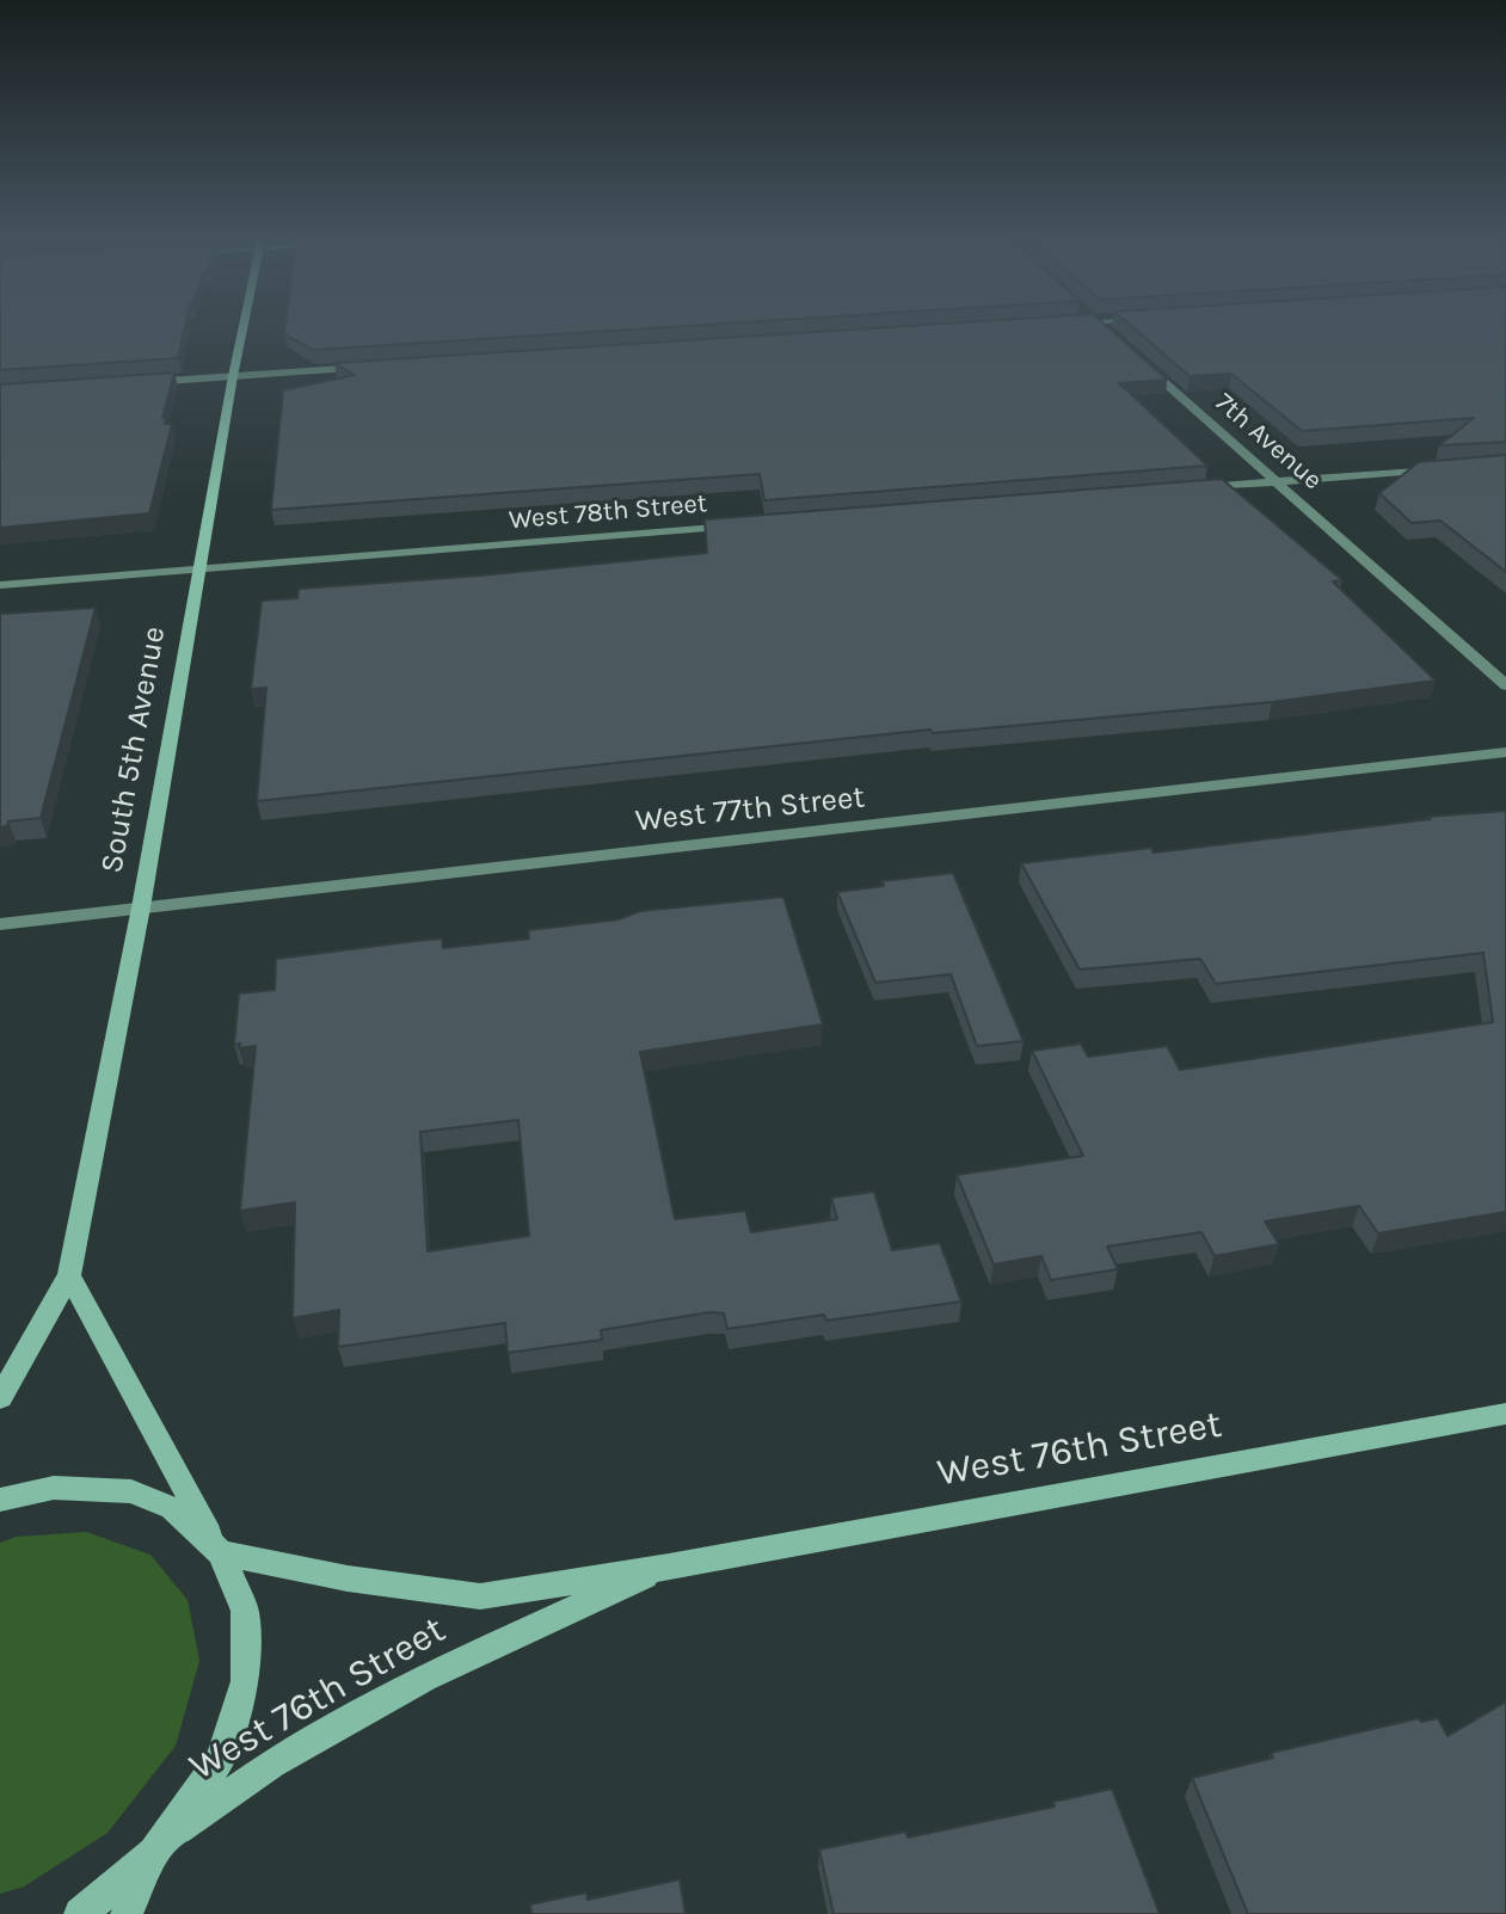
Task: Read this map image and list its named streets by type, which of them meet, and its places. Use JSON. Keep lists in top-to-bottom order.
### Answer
{
  "streets": {
    "street": [
      "7th Avenue",
      "West 78th Street",
      "South 5th Avenue",
      "West 77th Street",
      "West 76th Street"
    ]
  },
  "crossings": [
    ["West 78th Street", "South 5th Avenue"],
    ["South 5th Avenue", "West 77th Street"]
  ]
}
